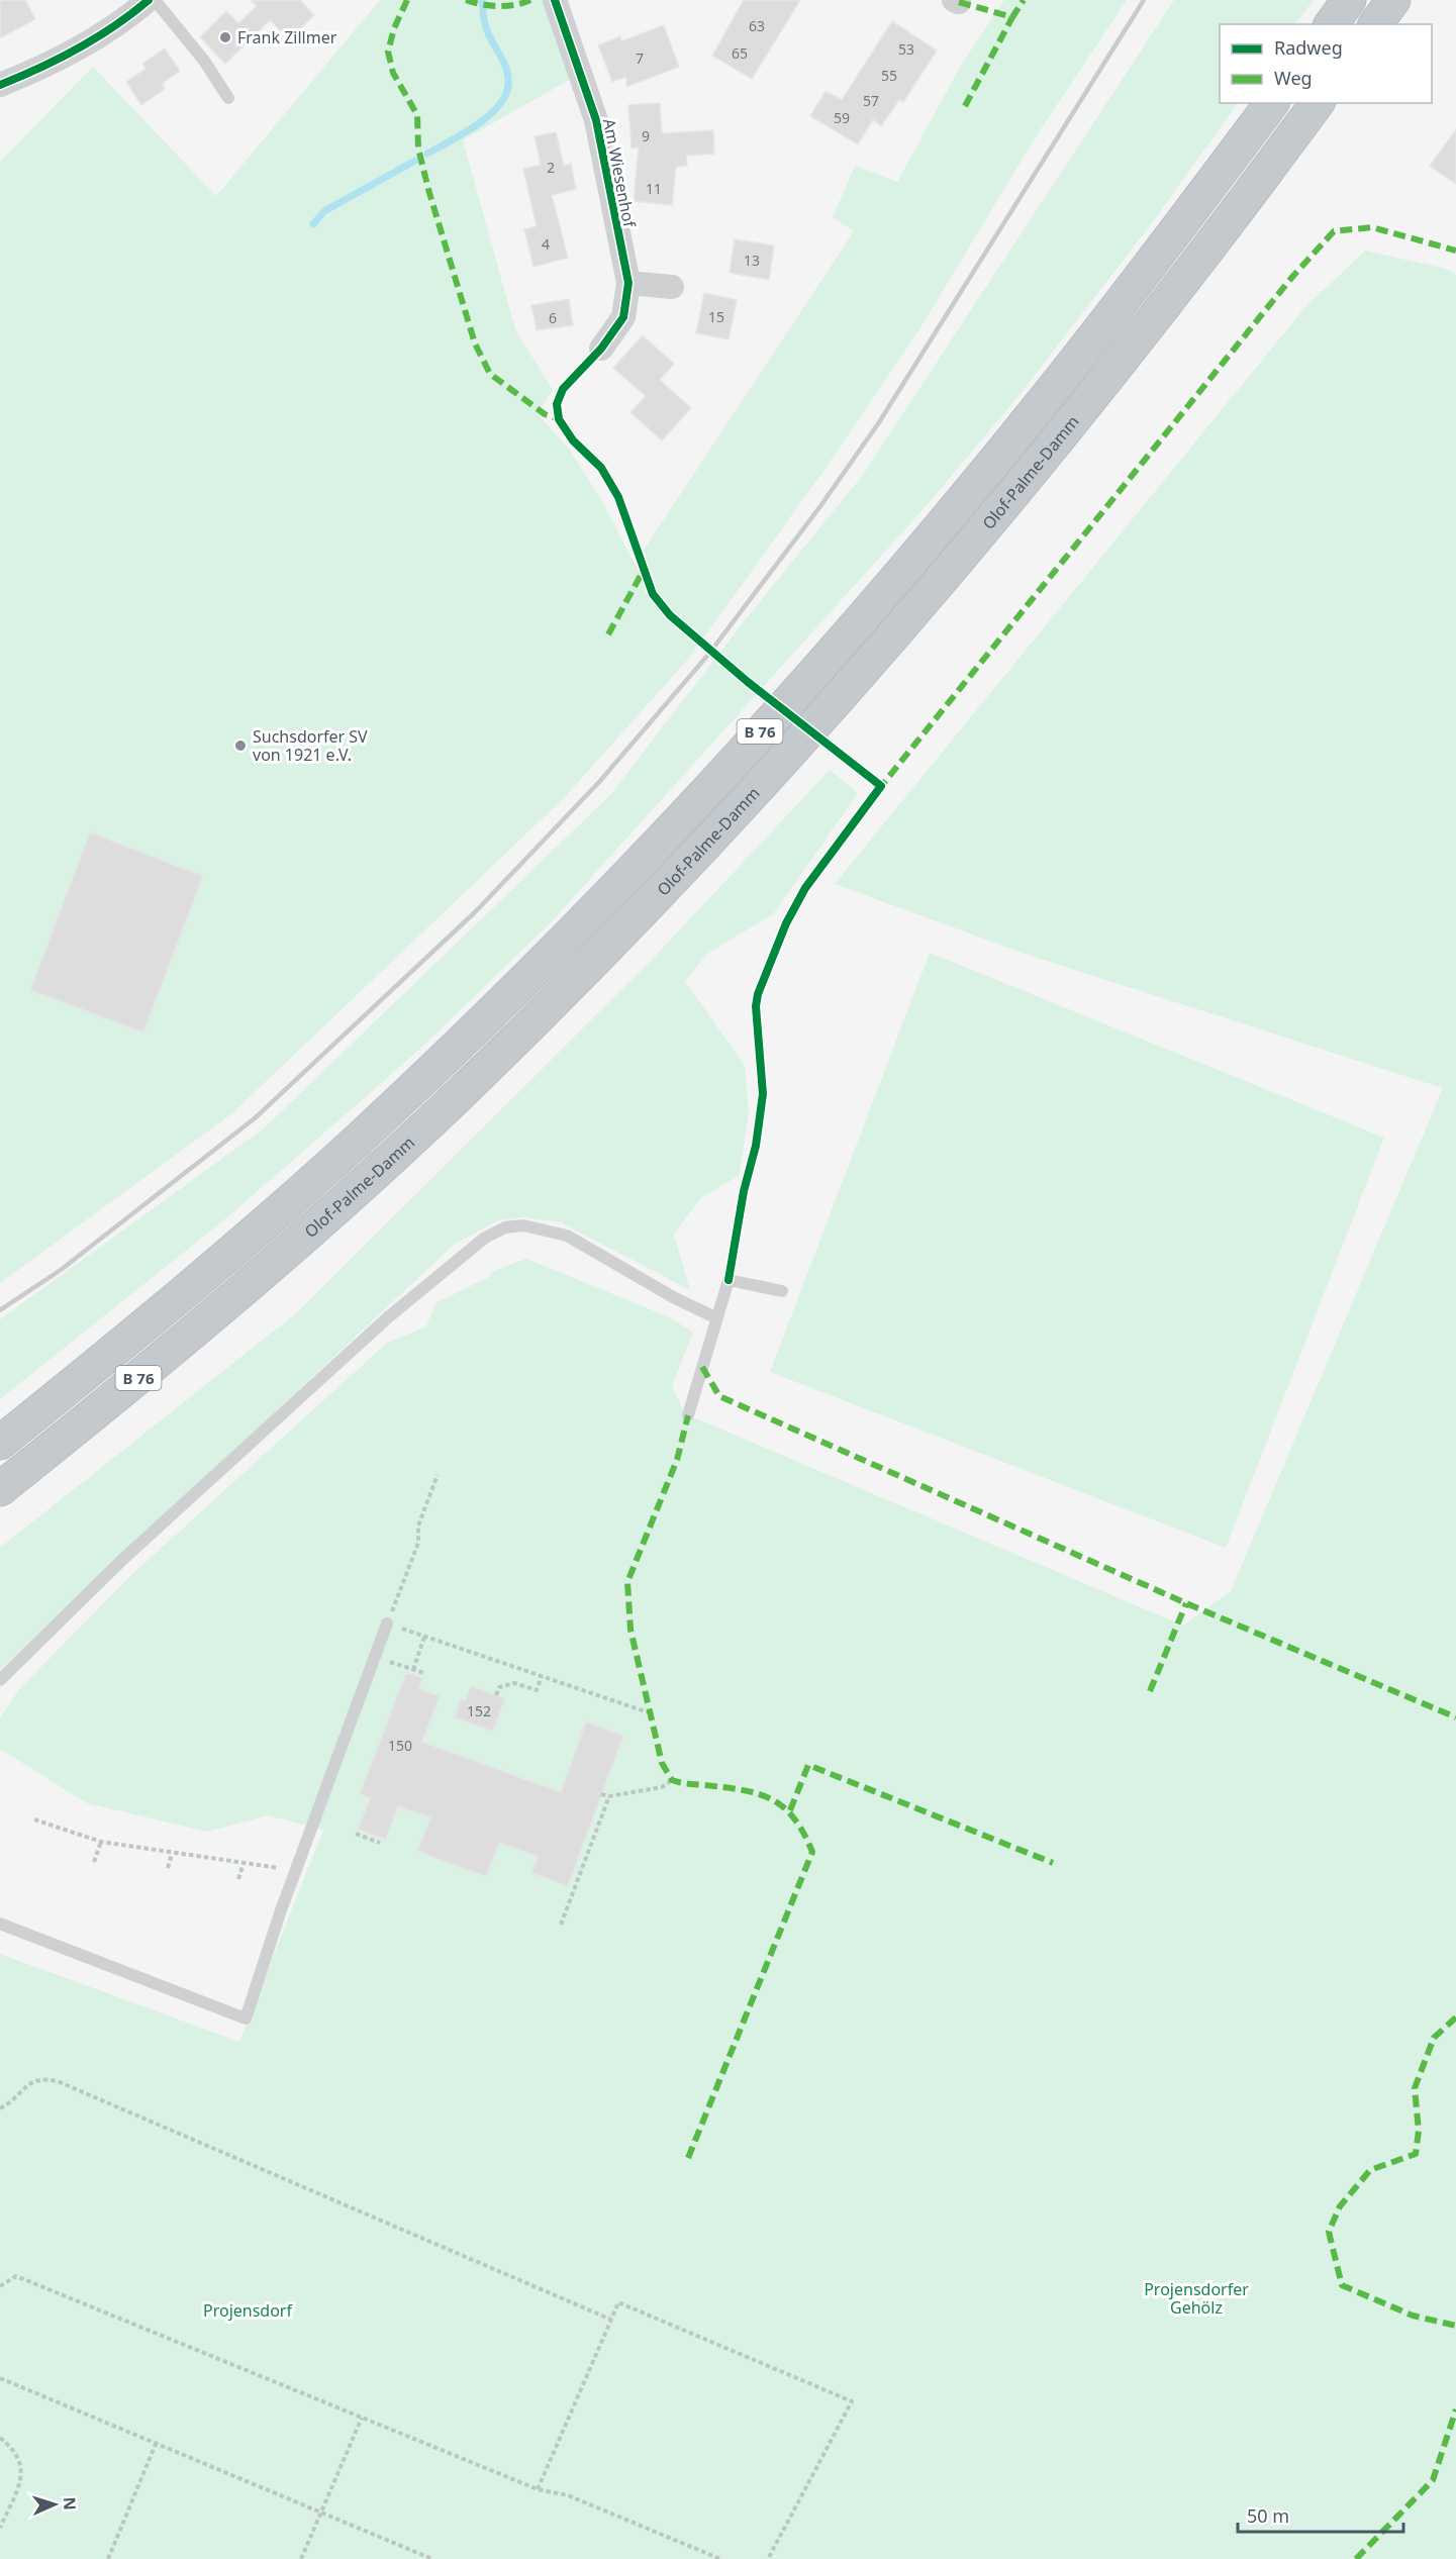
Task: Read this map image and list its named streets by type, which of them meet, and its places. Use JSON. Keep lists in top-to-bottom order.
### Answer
{
  "streets": {
    "highway": ["Olof-Palme-Damm", "B 76"],
    "street": ["Am Wiesenhof"]
  },
  "parks": ["Projensdorfer Gehölz", "Projensdorf"],
  "places": ["Frank Zillmer", "Suchsdorfer SV von 1921 e.V."],
  "house_numbers": [
    "63",
    "53",
    "65",
    "7",
    "55",
    "57",
    "59",
    "9",
    "2",
    "11",
    "4",
    "13",
    "15",
    "6",
    "152",
    "150"
  ],
  "legend": ["Radweg", "Weg"],
  "scale_bar": "50 m",
  "north": "right"
}
